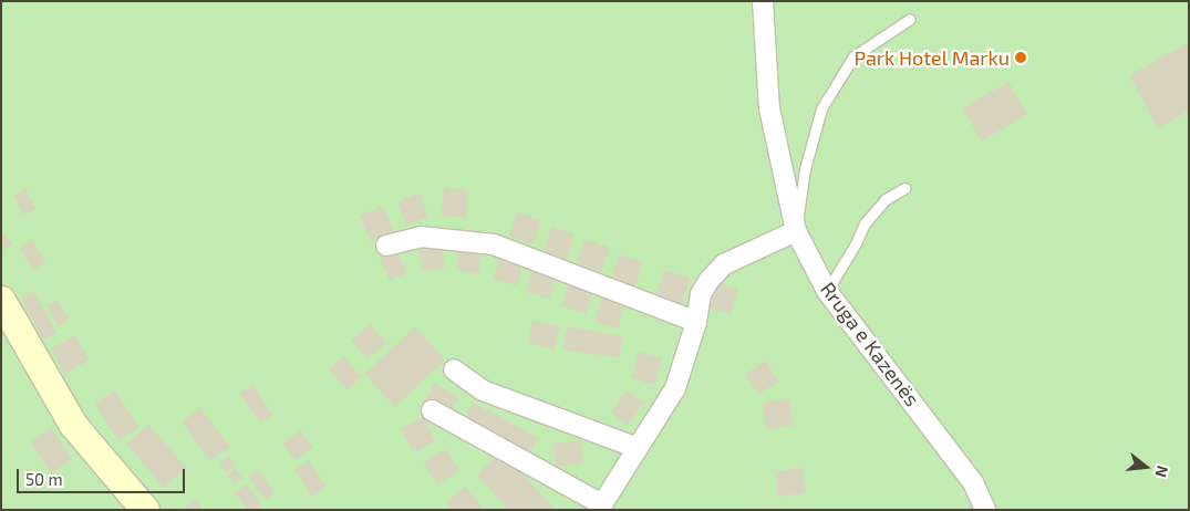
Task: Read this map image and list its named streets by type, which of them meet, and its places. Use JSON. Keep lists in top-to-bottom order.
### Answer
{
  "streets": {
    "street": ["Rruga e Kazenës"]
  },
  "places": ["Park Hotel Marku"],
  "scale_bar": "50 m",
  "north": "right"
}
